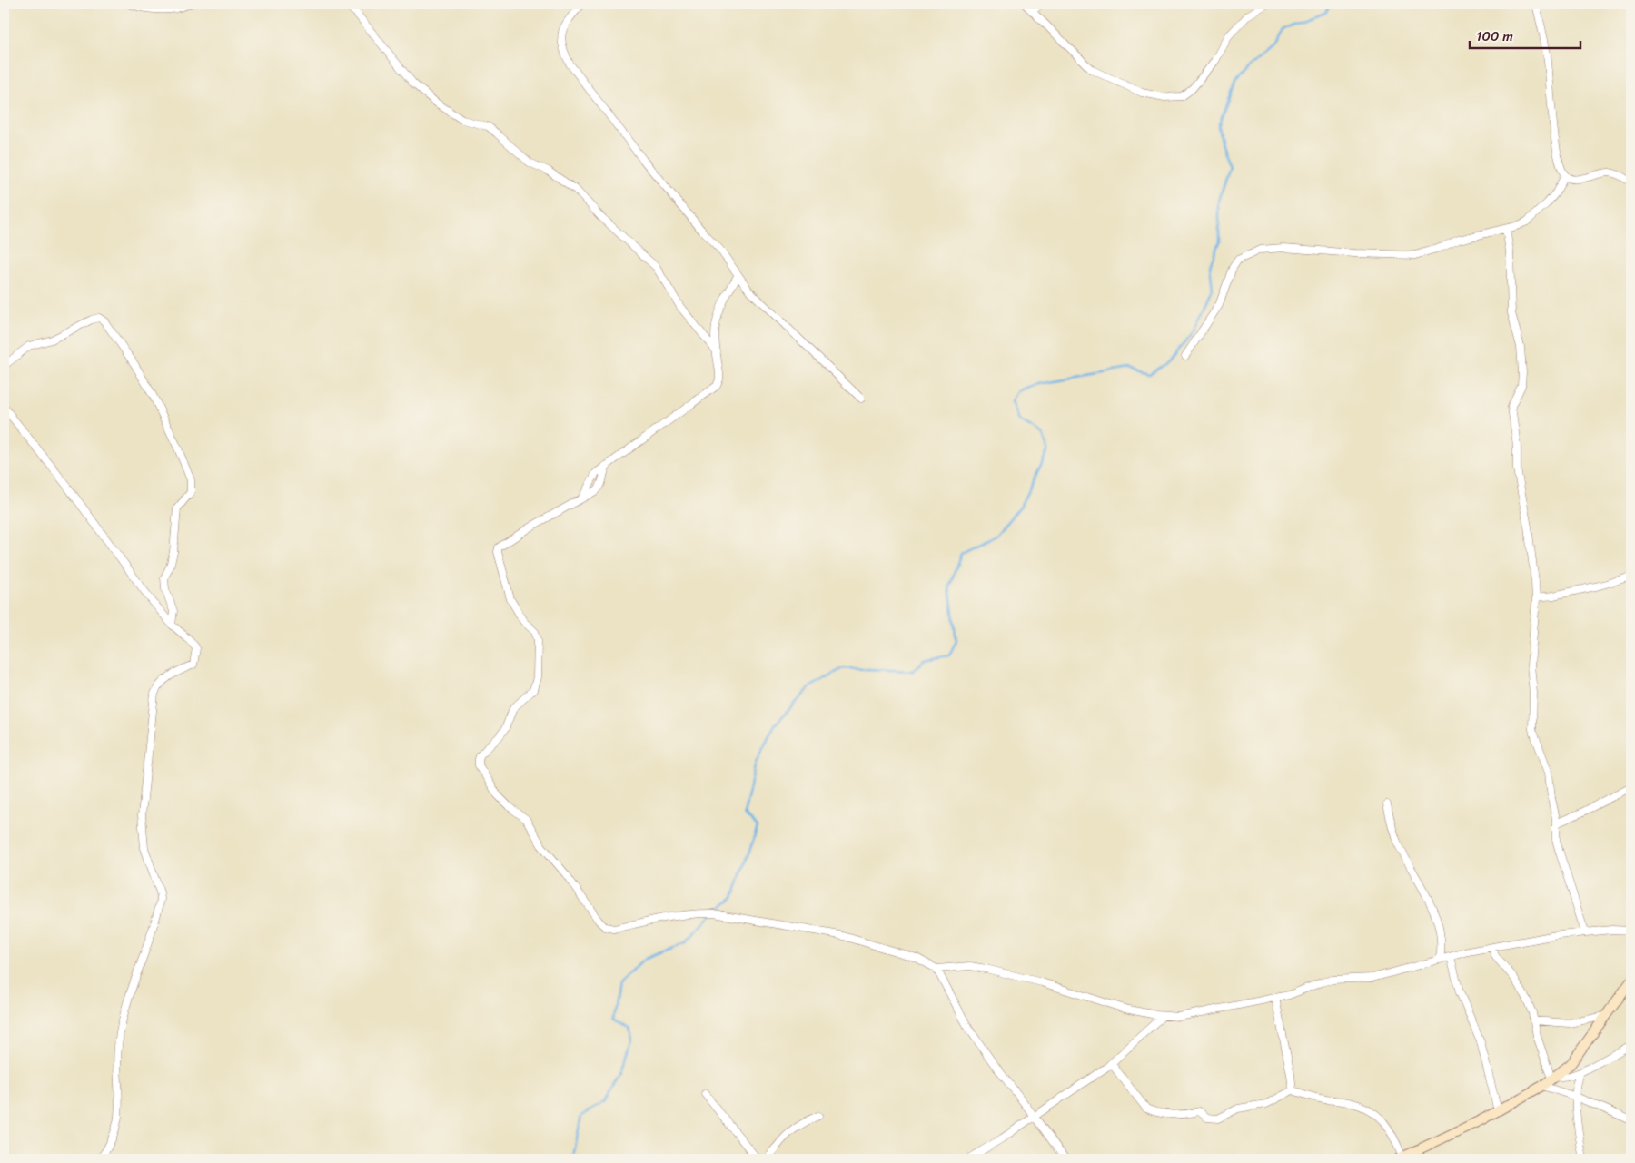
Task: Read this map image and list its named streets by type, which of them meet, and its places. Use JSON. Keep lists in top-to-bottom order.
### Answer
{
  "scale_bar": "100 m"
}
